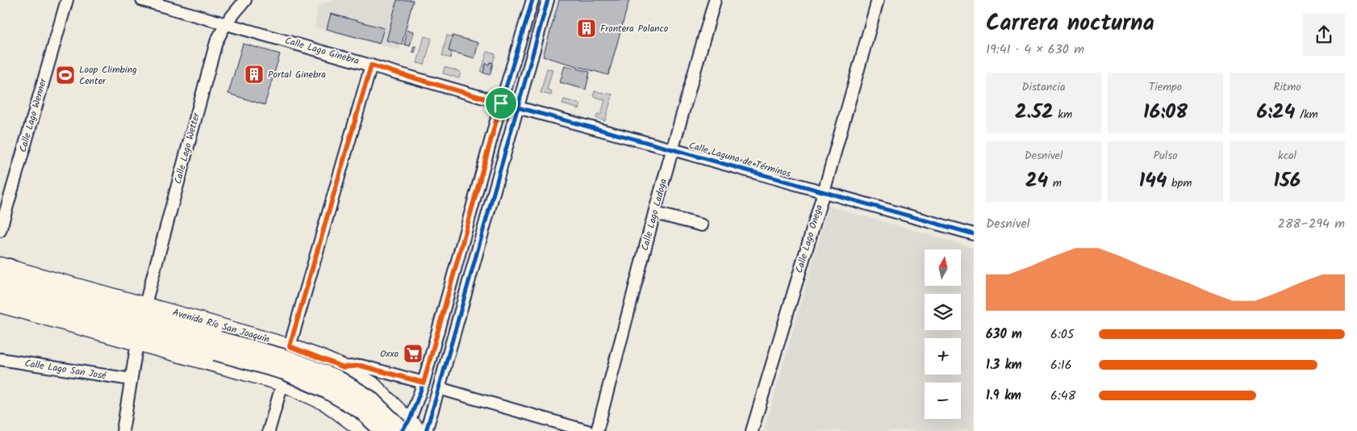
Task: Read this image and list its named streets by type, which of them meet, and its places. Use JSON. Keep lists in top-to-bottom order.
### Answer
{
  "streets": {
    "highway": ["Avenida Río San Joaquín"],
    "street": [
      "Calle Lago Ginebra",
      "Calle Lago Wenner",
      "Calle Lago Wetter",
      "Calle Laguna de Términos",
      "Calle Lago Ladoga",
      "Calle Lago Onega",
      "Calle Lago San José"
    ]
  },
  "crossings": [
    ["Calle Lago Ginebra", "Calle Lago Wetter"],
    ["Calle Lago Ginebra", "Calle Laguna de Términos"],
    ["Calle Lago Wetter", "Avenida Río San Joaquín"],
    ["Calle Laguna de Términos", "Calle Lago Ladoga"],
    ["Calle Laguna de Términos", "Calle Lago Onega"]
  ],
  "places": {
    "building": ["Frontera Polanco", "Portal Ginebra"],
    "sports": ["Loop Climbing Center"],
    "supermarket": ["Oxxo"]
  },
  "north": "top",
  "page": {
    "heading": ["Carrera nocturna", "19:41 · 4 × 630 m"],
    "stats": [
      ["Distancia", "2.52 km"],
      ["Tiempo", "16:08"],
      ["Ritmo", "6:24 /km"],
      ["Desnivel", "24 m"],
      ["Pulso", "144 bpm"],
      ["kcal", "156"]
    ],
    "chart": ["Desnivel", "288–294 m"],
    "map_buttons": ["+", "−"],
    "list": [
      {
        "name": "630 m",
        "note": "6:05"
      },
      {
        "name": "1.3 km",
        "note": "6:16"
      },
      {
        "name": "1.9 km",
        "note": "6:48"
      }
    ]
  }
}
